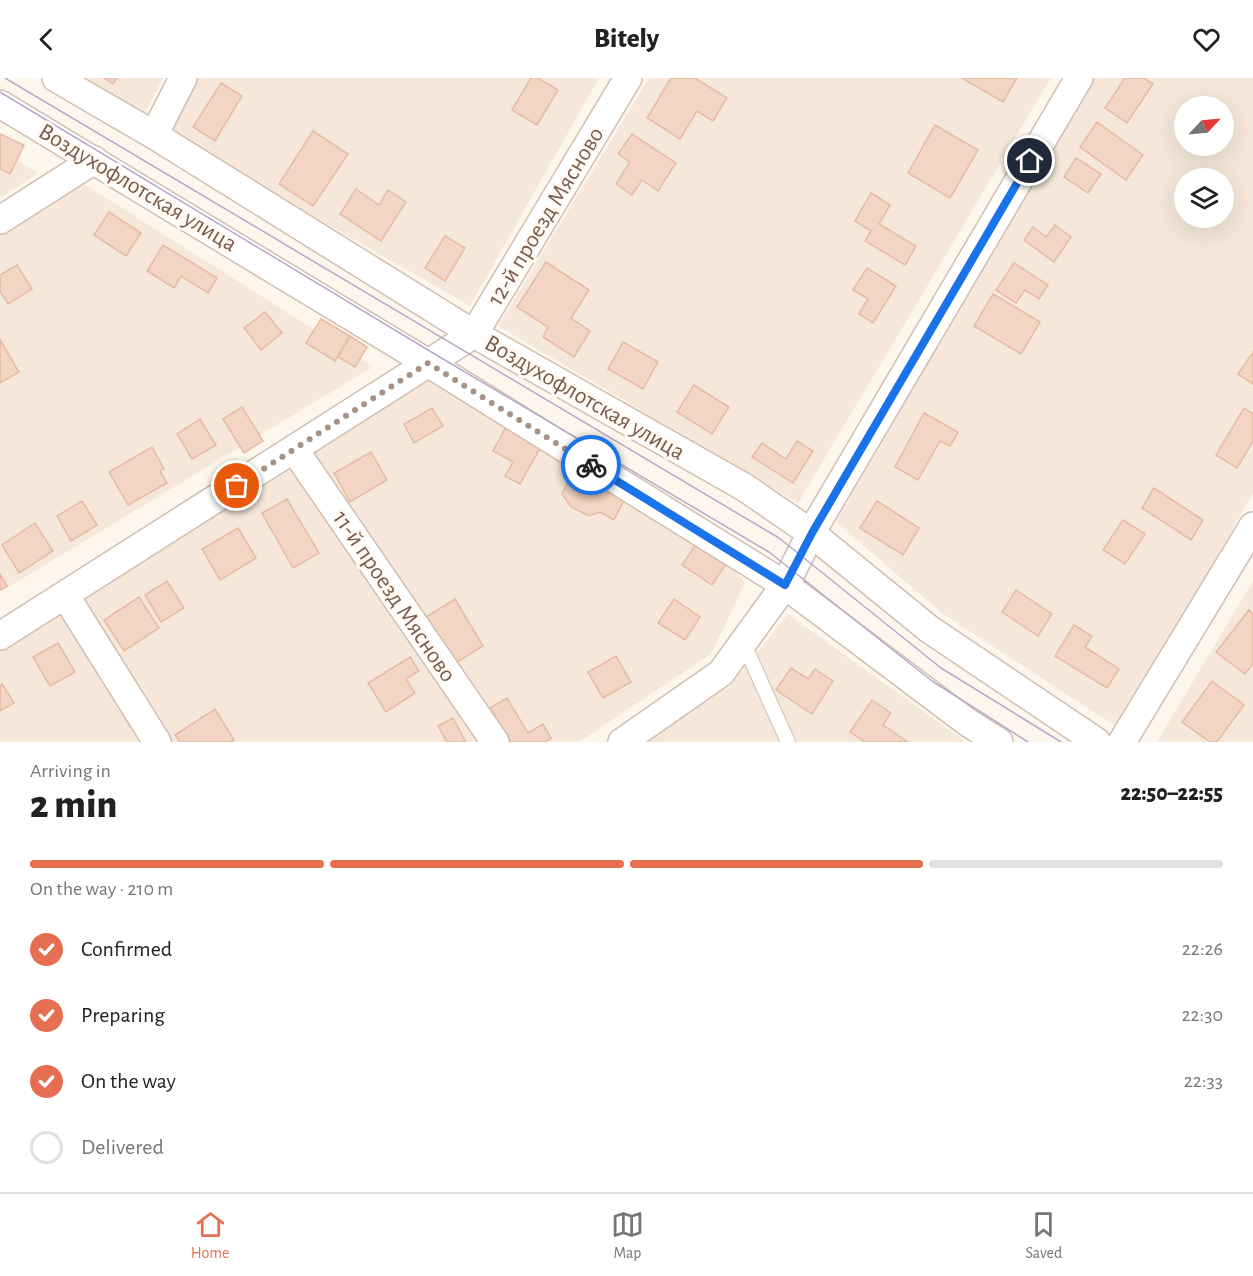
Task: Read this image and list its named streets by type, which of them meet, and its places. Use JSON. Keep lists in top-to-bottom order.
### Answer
{
  "streets": {
    "street": ["Воздухофлотская улица", "12-й проезд Мясново", "11-й проезд Мясново"]
  },
  "crossings": [
    ["Воздухофлотская улица", "12-й проезд Мясново"],
    ["12-й проезд Мясново", "11-й проезд Мясново"]
  ],
  "north": "top right",
  "page": {
    "header": "Bitely",
    "heading": ["2 min", "Arriving in", "22:50–22:55"],
    "bar": "On the way · 210 m",
    "list": [
      ["Confirmed", "22:26"],
      ["Preparing", "22:30"],
      ["On the way", "22:33"],
      "Delivered"
    ],
    "tabs": ["Home", "Map", "Saved"]
  }
}
